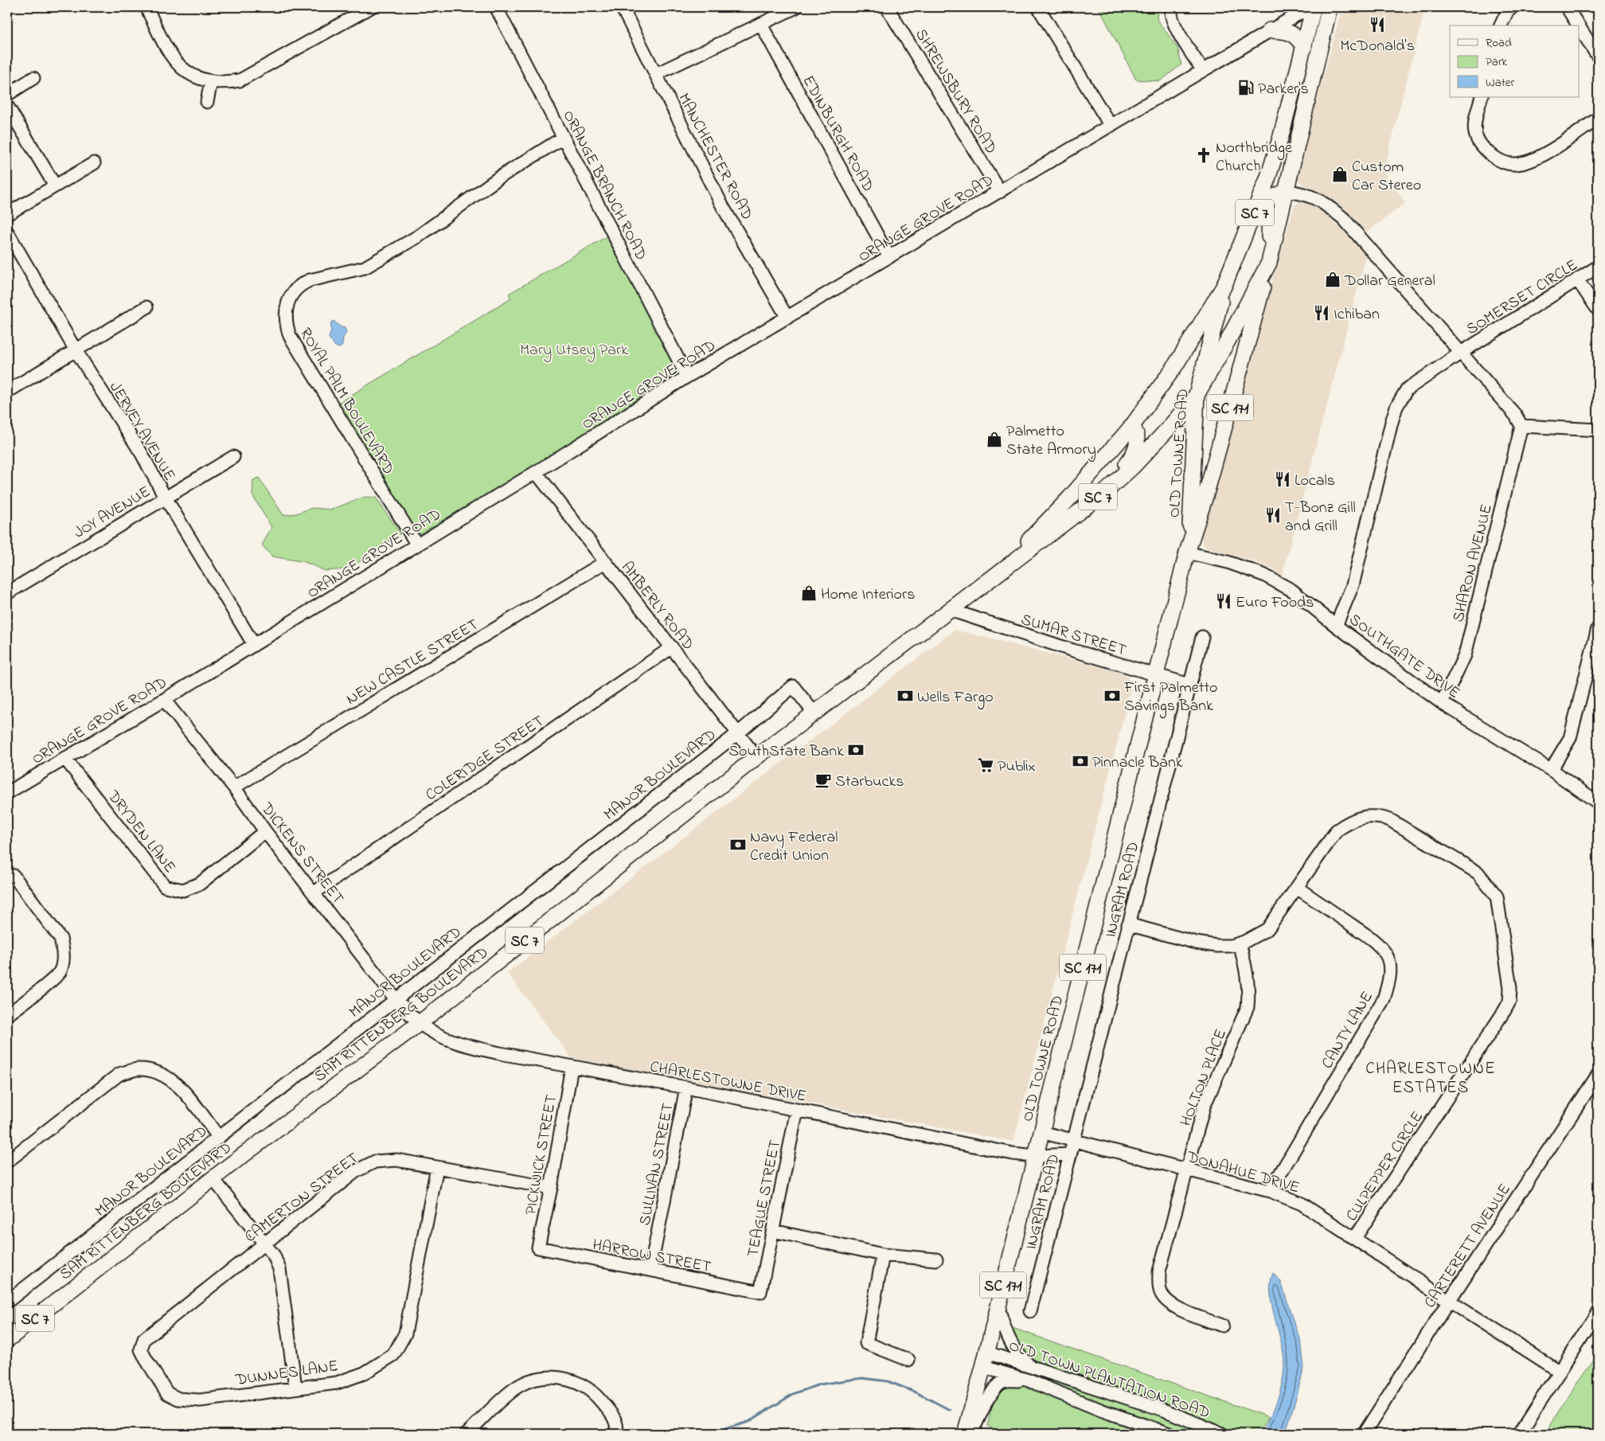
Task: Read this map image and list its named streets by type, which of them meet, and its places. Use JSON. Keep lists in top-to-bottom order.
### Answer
{
  "streets": {
    "main road": [
      "SC 7",
      "SC 171",
      "OLD TOWNE ROAD",
      "SAM RITTENBERG BOULEVARD"
    ],
    "street": [
      "SHREWSBURY ROAD",
      "EDINBURGH ROAD",
      "MANCHESTER ROAD",
      "ORANGE BRANCH ROAD",
      "ORANGE GROVE ROAD",
      "SOMERSET CIRCLE",
      "ROYAL PALM BOULEVARD",
      "JERVEY AVENUE",
      "JOY AVENUE",
      "SHARON AVENUE",
      "AMBERLY ROAD",
      "SUMAR STREET",
      "SOUTHGATE DRIVE",
      "NEW CASTLE STREET",
      "COLERIDGE STREET",
      "MANOR BOULEVARD",
      "DRYDEN LANE",
      "DICKENS STREET",
      "INGRAM ROAD",
      "CANTY LANE",
      "HOLTON PLACE",
      "CHARLESTOWNE DRIVE",
      "PICKWICK STREET",
      "SULLIVAN STREET",
      "CULPEPPER CIRCLE",
      "DONAHUE DRIVE",
      "CAMERTON STREET",
      "TEAGUE STREET",
      "CARTERETT AVENUE",
      "HARROW STREET",
      "DUNNES LANE",
      "OLD TOWN PLANTATION ROAD"
    ]
  },
  "crossings": [
    ["SHREWSBURY ROAD", "ORANGE GROVE ROAD"],
    ["EDINBURGH ROAD", "ORANGE GROVE ROAD"],
    ["MANCHESTER ROAD", "ORANGE GROVE ROAD"],
    ["ORANGE BRANCH ROAD", "ORANGE GROVE ROAD"],
    ["ORANGE BRANCH ROAD", "ROYAL PALM BOULEVARD"],
    ["ORANGE GROVE ROAD", "ROYAL PALM BOULEVARD"],
    ["ORANGE GROVE ROAD", "JERVEY AVENUE"],
    ["ORANGE GROVE ROAD", "AMBERLY ROAD"],
    ["ORANGE GROVE ROAD", "DRYDEN LANE"],
    ["ORANGE GROVE ROAD", "DICKENS STREET"],
    ["SOMERSET CIRCLE", "SOUTHGATE DRIVE"],
    ["JERVEY AVENUE", "JOY AVENUE"],
    ["OLD TOWNE ROAD", "SUMAR STREET"],
    ["OLD TOWNE ROAD", "SOUTHGATE DRIVE"],
    ["OLD TOWNE ROAD", "SAM RITTENBERG BOULEVARD"],
    ["OLD TOWNE ROAD", "CHARLESTOWNE DRIVE"],
    ["OLD TOWNE ROAD", "DONAHUE DRIVE"],
    ["OLD TOWNE ROAD", "OLD TOWN PLANTATION ROAD"],
    ["SHARON AVENUE", "SOUTHGATE DRIVE"],
    ["AMBERLY ROAD", "NEW CASTLE STREET"],
    ["AMBERLY ROAD", "COLERIDGE STREET"],
    ["AMBERLY ROAD", "MANOR BOULEVARD"],
    ["AMBERLY ROAD", "SAM RITTENBERG BOULEVARD"],
    ["SUMAR STREET", "INGRAM ROAD"],
    ["SUMAR STREET", "SAM RITTENBERG BOULEVARD"],
    ["NEW CASTLE STREET", "DICKENS STREET"],
    ["COLERIDGE STREET", "DICKENS STREET"],
    ["MANOR BOULEVARD", "DICKENS STREET"],
    ["MANOR BOULEVARD", "SAM RITTENBERG BOULEVARD"],
    ["DRYDEN LANE", "DICKENS STREET"],
    ["DICKENS STREET", "SAM RITTENBERG BOULEVARD"],
    ["DICKENS STREET", "CHARLESTOWNE DRIVE"],
    ["INGRAM ROAD", "CHARLESTOWNE DRIVE"],
    ["INGRAM ROAD", "CULPEPPER CIRCLE"],
    ["INGRAM ROAD", "DONAHUE DRIVE"],
    ["SAM RITTENBERG BOULEVARD", "CHARLESTOWNE DRIVE"],
    ["CANTY LANE", "CULPEPPER CIRCLE"],
    ["CANTY LANE", "DONAHUE DRIVE"],
    ["HOLTON PLACE", "CULPEPPER CIRCLE"],
    ["HOLTON PLACE", "DONAHUE DRIVE"],
    ["CHARLESTOWNE DRIVE", "PICKWICK STREET"],
    ["CHARLESTOWNE DRIVE", "SULLIVAN STREET"],
    ["CHARLESTOWNE DRIVE", "TEAGUE STREET"],
    ["PICKWICK STREET", "CAMERTON STREET"],
    ["PICKWICK STREET", "HARROW STREET"],
    ["SULLIVAN STREET", "HARROW STREET"],
    ["CULPEPPER CIRCLE", "DONAHUE DRIVE"],
    ["DONAHUE DRIVE", "CARTERETT AVENUE"],
    ["CAMERTON STREET", "DUNNES LANE"],
    ["TEAGUE STREET", "HARROW STREET"]
  ],
  "districts": ["CHARLESTOWNE ESTATES"],
  "parks": ["Mary Utsey Park"],
  "places": {
    "restaurant": [
      "McDonald's",
      "Ichiban",
      "Locals",
      "T-Bonz Gill and Grill",
      "Euro Foods"
    ],
    "fuel station": ["Parker's"],
    "church": ["Northbridge Church"],
    "shop": [
      "Custom Car Stereo",
      "Dollar General",
      "Palmetto State Armory",
      "Home Interiors"
    ],
    "bank": [
      "Wells Fargo",
      "First Palmetto Savings Bank",
      "SouthState Bank",
      "Pinnacle Bank",
      "Navy Federal Credit Union"
    ],
    "supermarket": ["Publix"],
    "cafe": ["Starbucks"]
  },
  "legend": ["Road", "Park", "Water"]
}
